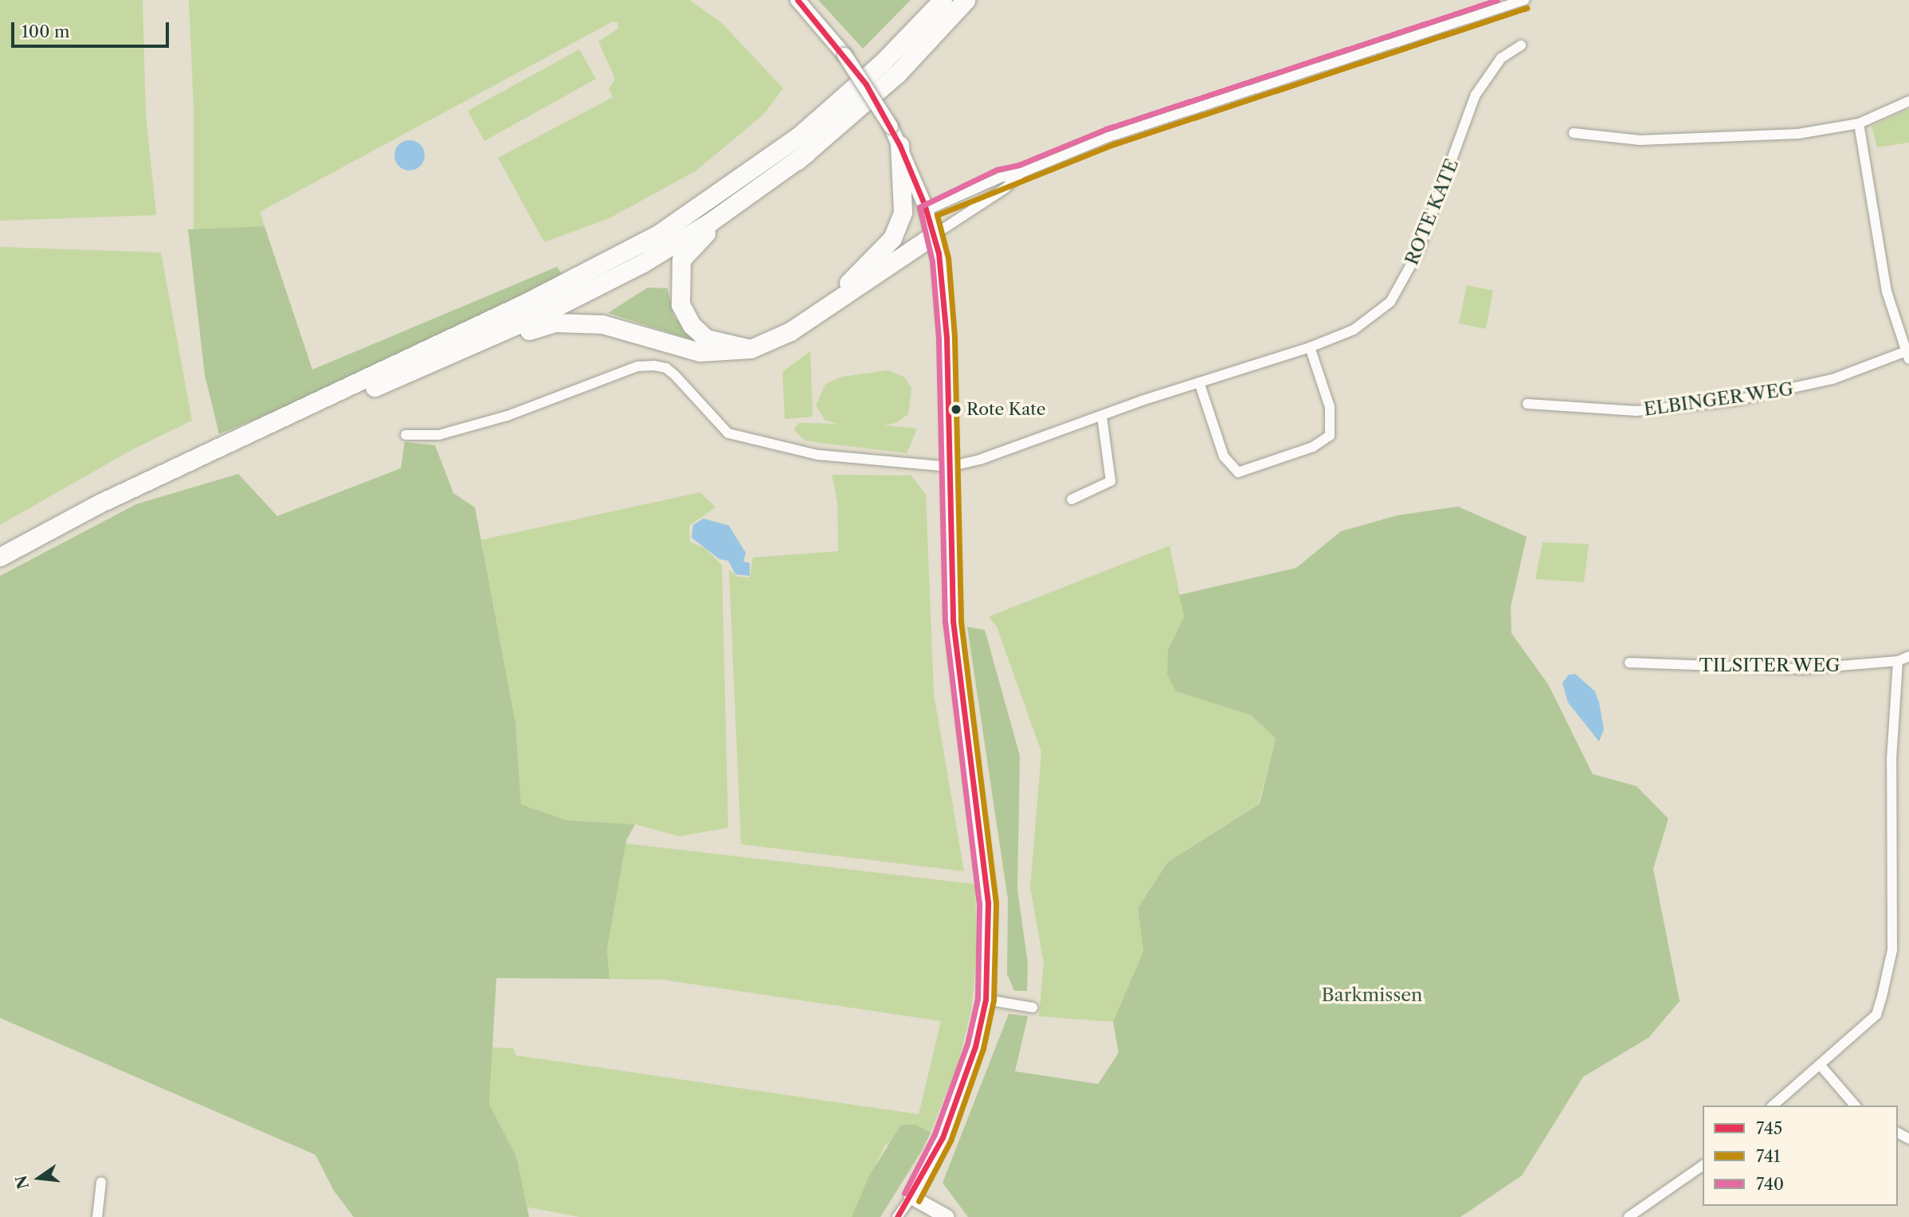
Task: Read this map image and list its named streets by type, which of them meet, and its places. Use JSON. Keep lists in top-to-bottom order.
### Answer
{
  "streets": {
    "street": ["ROTE KATE", "ELBINGER WEG", "TILSITER WEG"]
  },
  "parks": ["Barkmissen"],
  "places": ["Rote Kate"],
  "lines": ["transit line 745", "transit line 740", "transit line 741"],
  "legend": ["745", "741", "740"],
  "scale_bar": "100 m",
  "north": "left"
}
